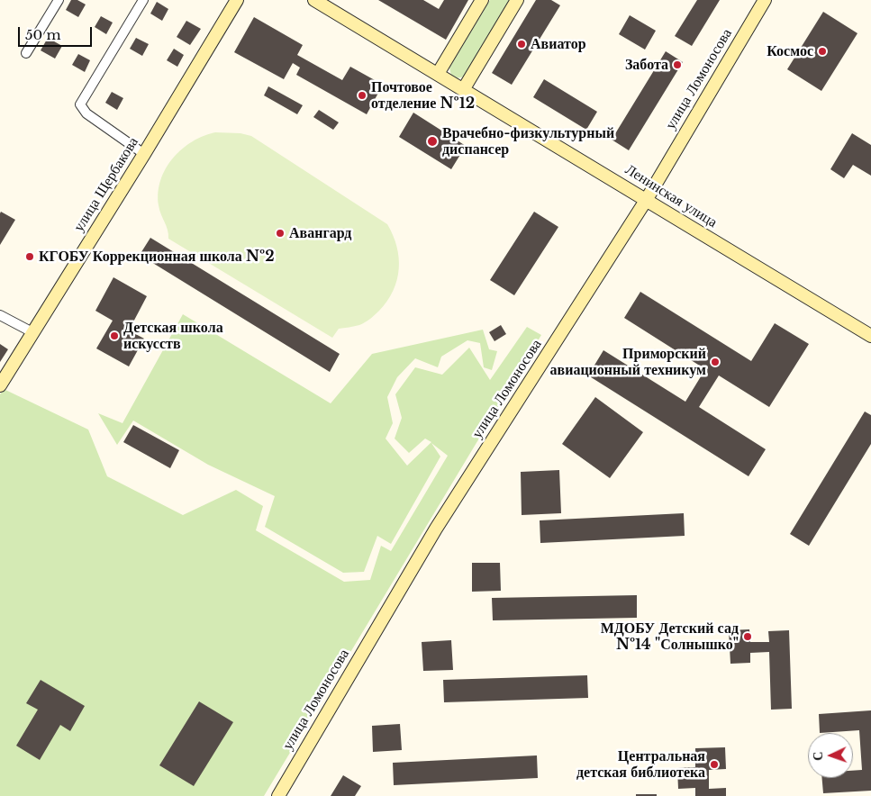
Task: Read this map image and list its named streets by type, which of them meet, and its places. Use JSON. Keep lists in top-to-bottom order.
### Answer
{
  "streets": {
    "main road": ["улица Ломоносова", "улица Щербакова", "Ленинская улица"]
  },
  "crossings": [
    ["улица Ломоносова", "Ленинская улица"]
  ],
  "places": [
    "Авиатор",
    "Космос",
    "Забота",
    "Почтовое отделение №12",
    "Врачебно-физкультурный диспансер",
    "Авангард",
    "КГОБУ Коррекционная школа №2",
    "Детская школа искусств",
    "Приморский авиационный техникум",
    "МДОБУ Детский сад №14 \"Солнышко\"",
    "Центральная детская библиотека"
  ],
  "scale_bar": "50 m",
  "north": "left"
}
